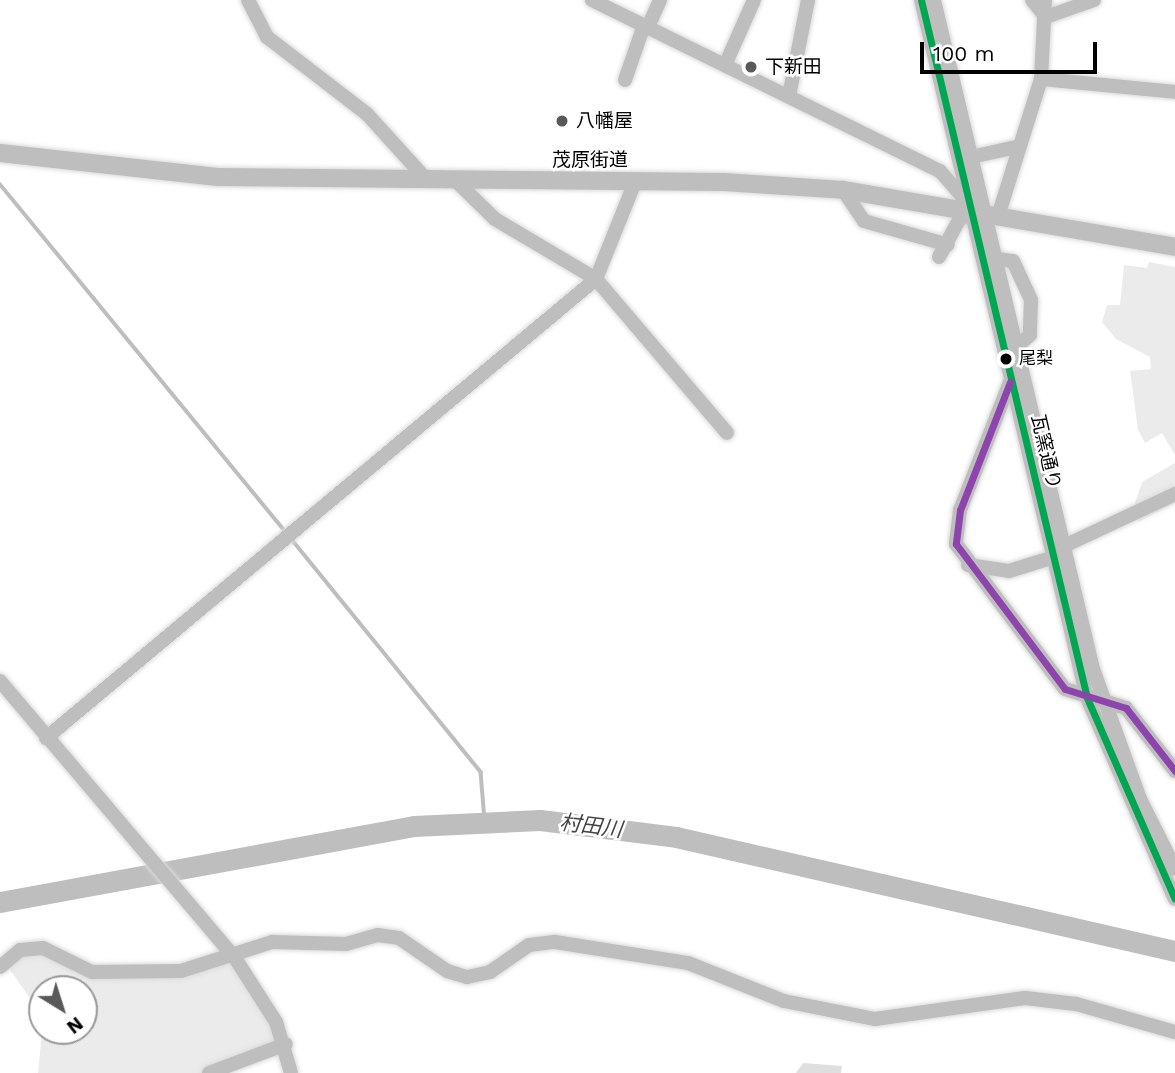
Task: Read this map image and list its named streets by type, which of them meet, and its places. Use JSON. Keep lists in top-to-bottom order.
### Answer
{
  "streets": {
    "main road": ["茂原街道"],
    "street": ["瓦窯通り"]
  },
  "crossings": [
    ["茂原街道", "瓦窯通り"]
  ],
  "water": ["村田川"],
  "places": ["下新田", "八幡屋", "尾梨"],
  "scale_bar": "100 m",
  "north": "bottom right"
}
